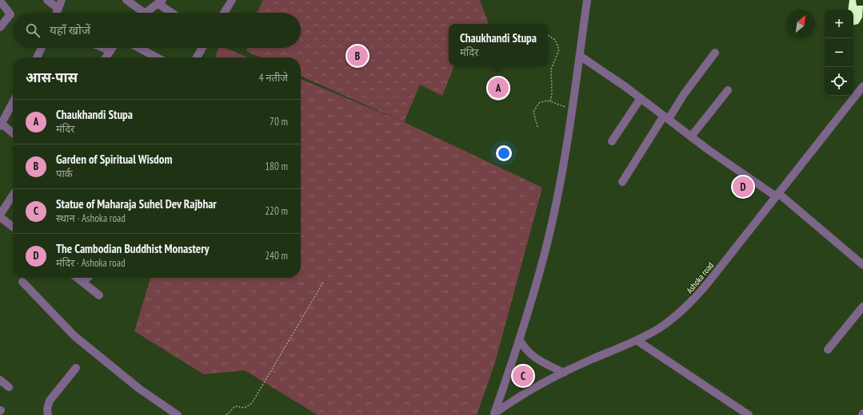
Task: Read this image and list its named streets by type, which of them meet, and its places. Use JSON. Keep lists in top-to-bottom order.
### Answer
{
  "streets": {
    "street": ["Ashoka road"]
  },
  "north": "top right",
  "page": {
    "map_buttons": ["+", "−"],
    "search": "यहाँ खोजें",
    "popup": ["Chaukhandi Stupa", "मंदिर"],
    "pins": [
      "B",
      "A",
      "D",
      "C"
    ],
    "heading": ["आस-पास", "4 नतीजे"],
    "list": [
      {
        "mark": "A",
        "name": "Chaukhandi Stupa",
        "note": "मंदिर",
        "value": "70 m"
      },
      {
        "mark": "B",
        "name": "Garden of Spiritual Wisdom",
        "note": "पार्क",
        "value": "180 m"
      },
      {
        "mark": "C",
        "name": "Statue of Maharaja Suhel Dev Rajbhar",
        "note": "स्थान · Ashoka road",
        "value": "220 m"
      },
      {
        "mark": "D",
        "name": "The Cambodian Buddhist Monastery",
        "note": "मंदिर · Ashoka road",
        "value": "240 m"
      }
    ]
  }
}
